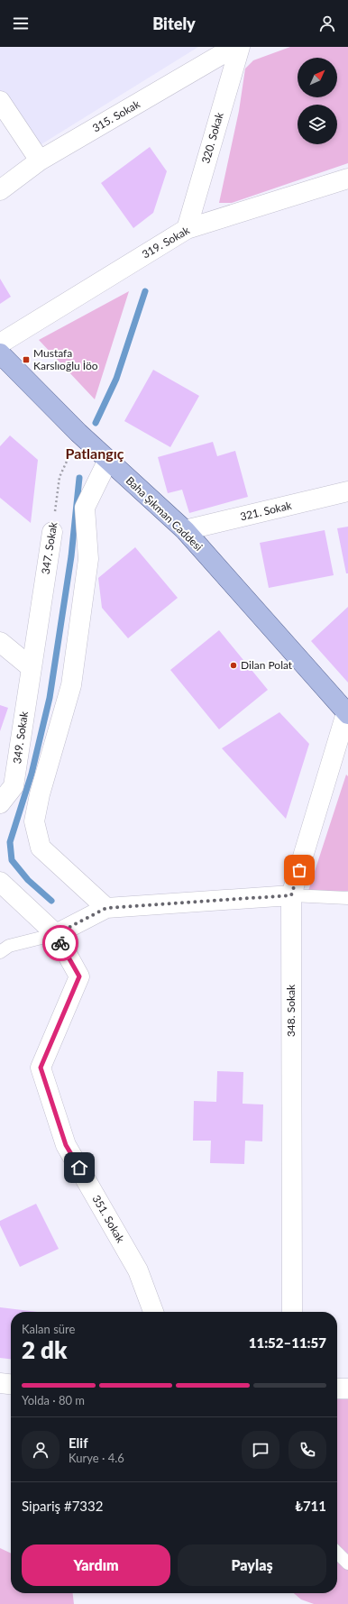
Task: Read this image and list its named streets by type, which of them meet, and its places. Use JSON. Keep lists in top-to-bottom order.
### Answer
{
  "streets": {
    "main road": ["Baha Şıkman Caddesi"],
    "street": [
      "315. Sokak",
      "320. Sokak",
      "319. Sokak",
      "321. Sokak",
      "347. Sokak",
      "349. Sokak",
      "348. Sokak",
      "351. Sokak"
    ]
  },
  "crossings": [
    ["320. Sokak", "319. Sokak"],
    ["321. Sokak", "Baha Şıkman Caddesi"],
    ["Baha Şıkman Caddesi", "347. Sokak"],
    ["Baha Şıkman Caddesi", "348. Sokak"],
    ["347. Sokak", "349. Sokak"]
  ],
  "districts": ["Patlangıç"],
  "places": {
    "transit": ["Mustafa Karslıoğlu İöo"],
    "other": ["Dilan Polat"]
  },
  "north": "top right",
  "page": {
    "header": "Bitely",
    "heading": ["2 dk", "Kalan süre", "11:52–11:57"],
    "panel": [
      "Elif",
      "Kurye · 4.6",
      "Sipariş #7332",
      "₺711"
    ],
    "bar": "Yolda · 80 m",
    "buttons": ["Yardım", "Paylaş"]
  }
}
